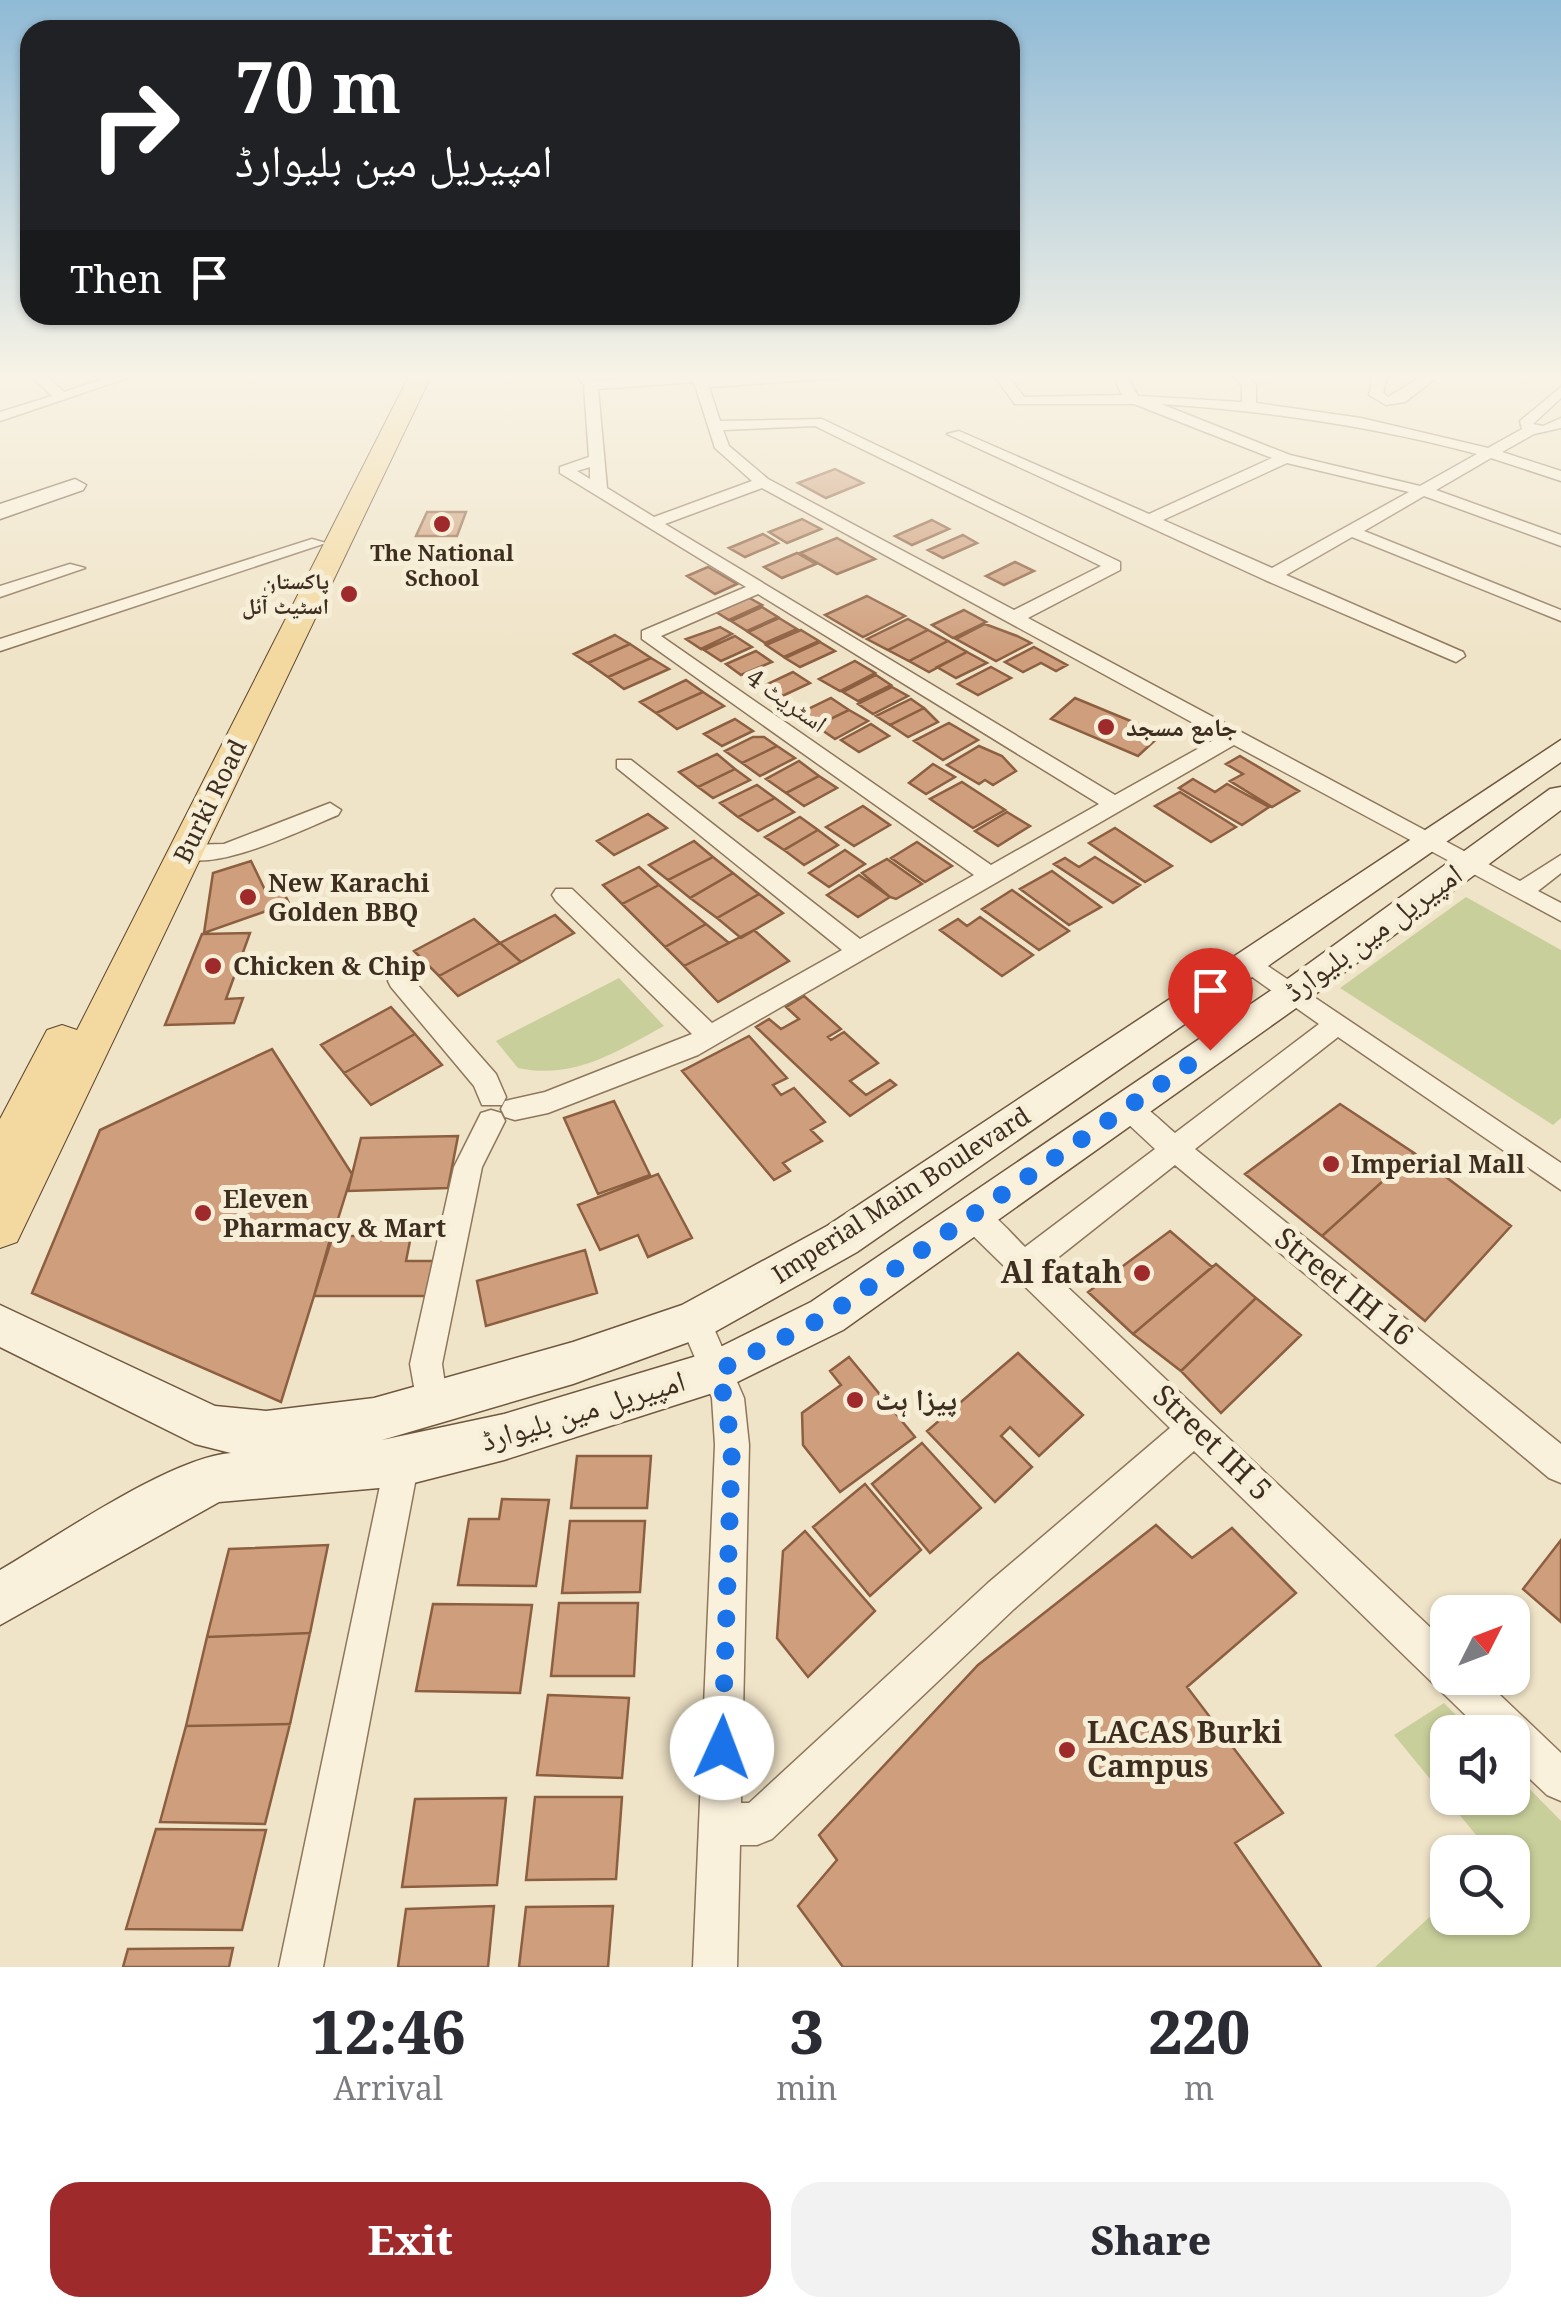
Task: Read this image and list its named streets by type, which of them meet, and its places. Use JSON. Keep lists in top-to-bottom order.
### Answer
{
  "streets": {
    "main road": ["Burki Road"],
    "street": [
      "اسٹریٹ 4",
      "امپیریل مین بلیوارڈ",
      "Imperial Main Boulevard",
      "Street IH 16",
      "Street IH 5"
    ]
  },
  "crossings": [
    ["امپیریل مین بلیوارڈ", "Imperial Main Boulevard"],
    ["امپیریل مین بلیوارڈ", "Street IH 16"],
    ["امپیریل مین بلیوارڈ", "Street IH 5"]
  ],
  "places": [
    "The National School",
    "پاکستان اسٹیٹ آئل",
    "جامع مسجد",
    "New Karachi Golden BBQ",
    "Chicken & Chip",
    "Imperial Mall",
    "Eleven Pharmacy & Mart",
    "Al fatah",
    "پیزا ہٹ",
    "LACAS Burki Campus"
  ],
  "north": "top right",
  "page": {
    "turn": ["70 m", "امپیریل مین بلیوارڈ"],
    "then": "Then",
    "eta": [
      "12:46",
      "Arrival",
      "3",
      "min",
      "220",
      "m"
    ],
    "buttons": ["Exit", "Share"]
  }
}
